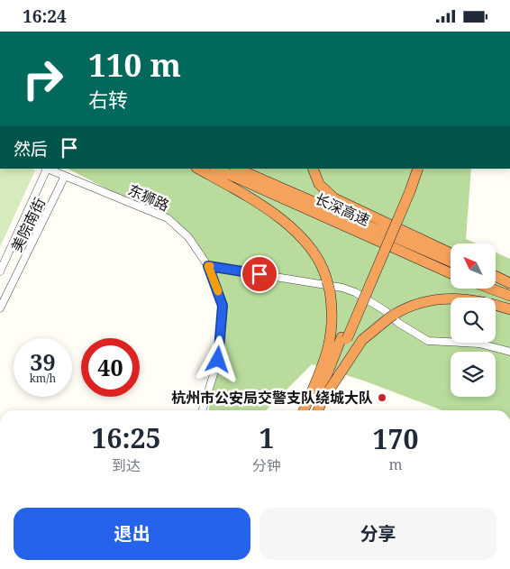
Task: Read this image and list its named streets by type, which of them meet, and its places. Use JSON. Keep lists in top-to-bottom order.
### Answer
{
  "streets": {
    "highway": ["长深高速"],
    "street": ["东狮路", "美院南街"]
  },
  "crossings": [
    ["东狮路", "美院南街"]
  ],
  "places": ["杭州市公安局交警支队绕城大队"],
  "north": "top left",
  "page": {
    "status": "16:24",
    "turn": ["110 m", "右转"],
    "then": "然后",
    "speed": "39 km/h",
    "limit": "40",
    "eta": [
      "16:25",
      "到达",
      "1",
      "分钟",
      "170",
      "m"
    ],
    "buttons": ["退出", "分享"]
  }
}
